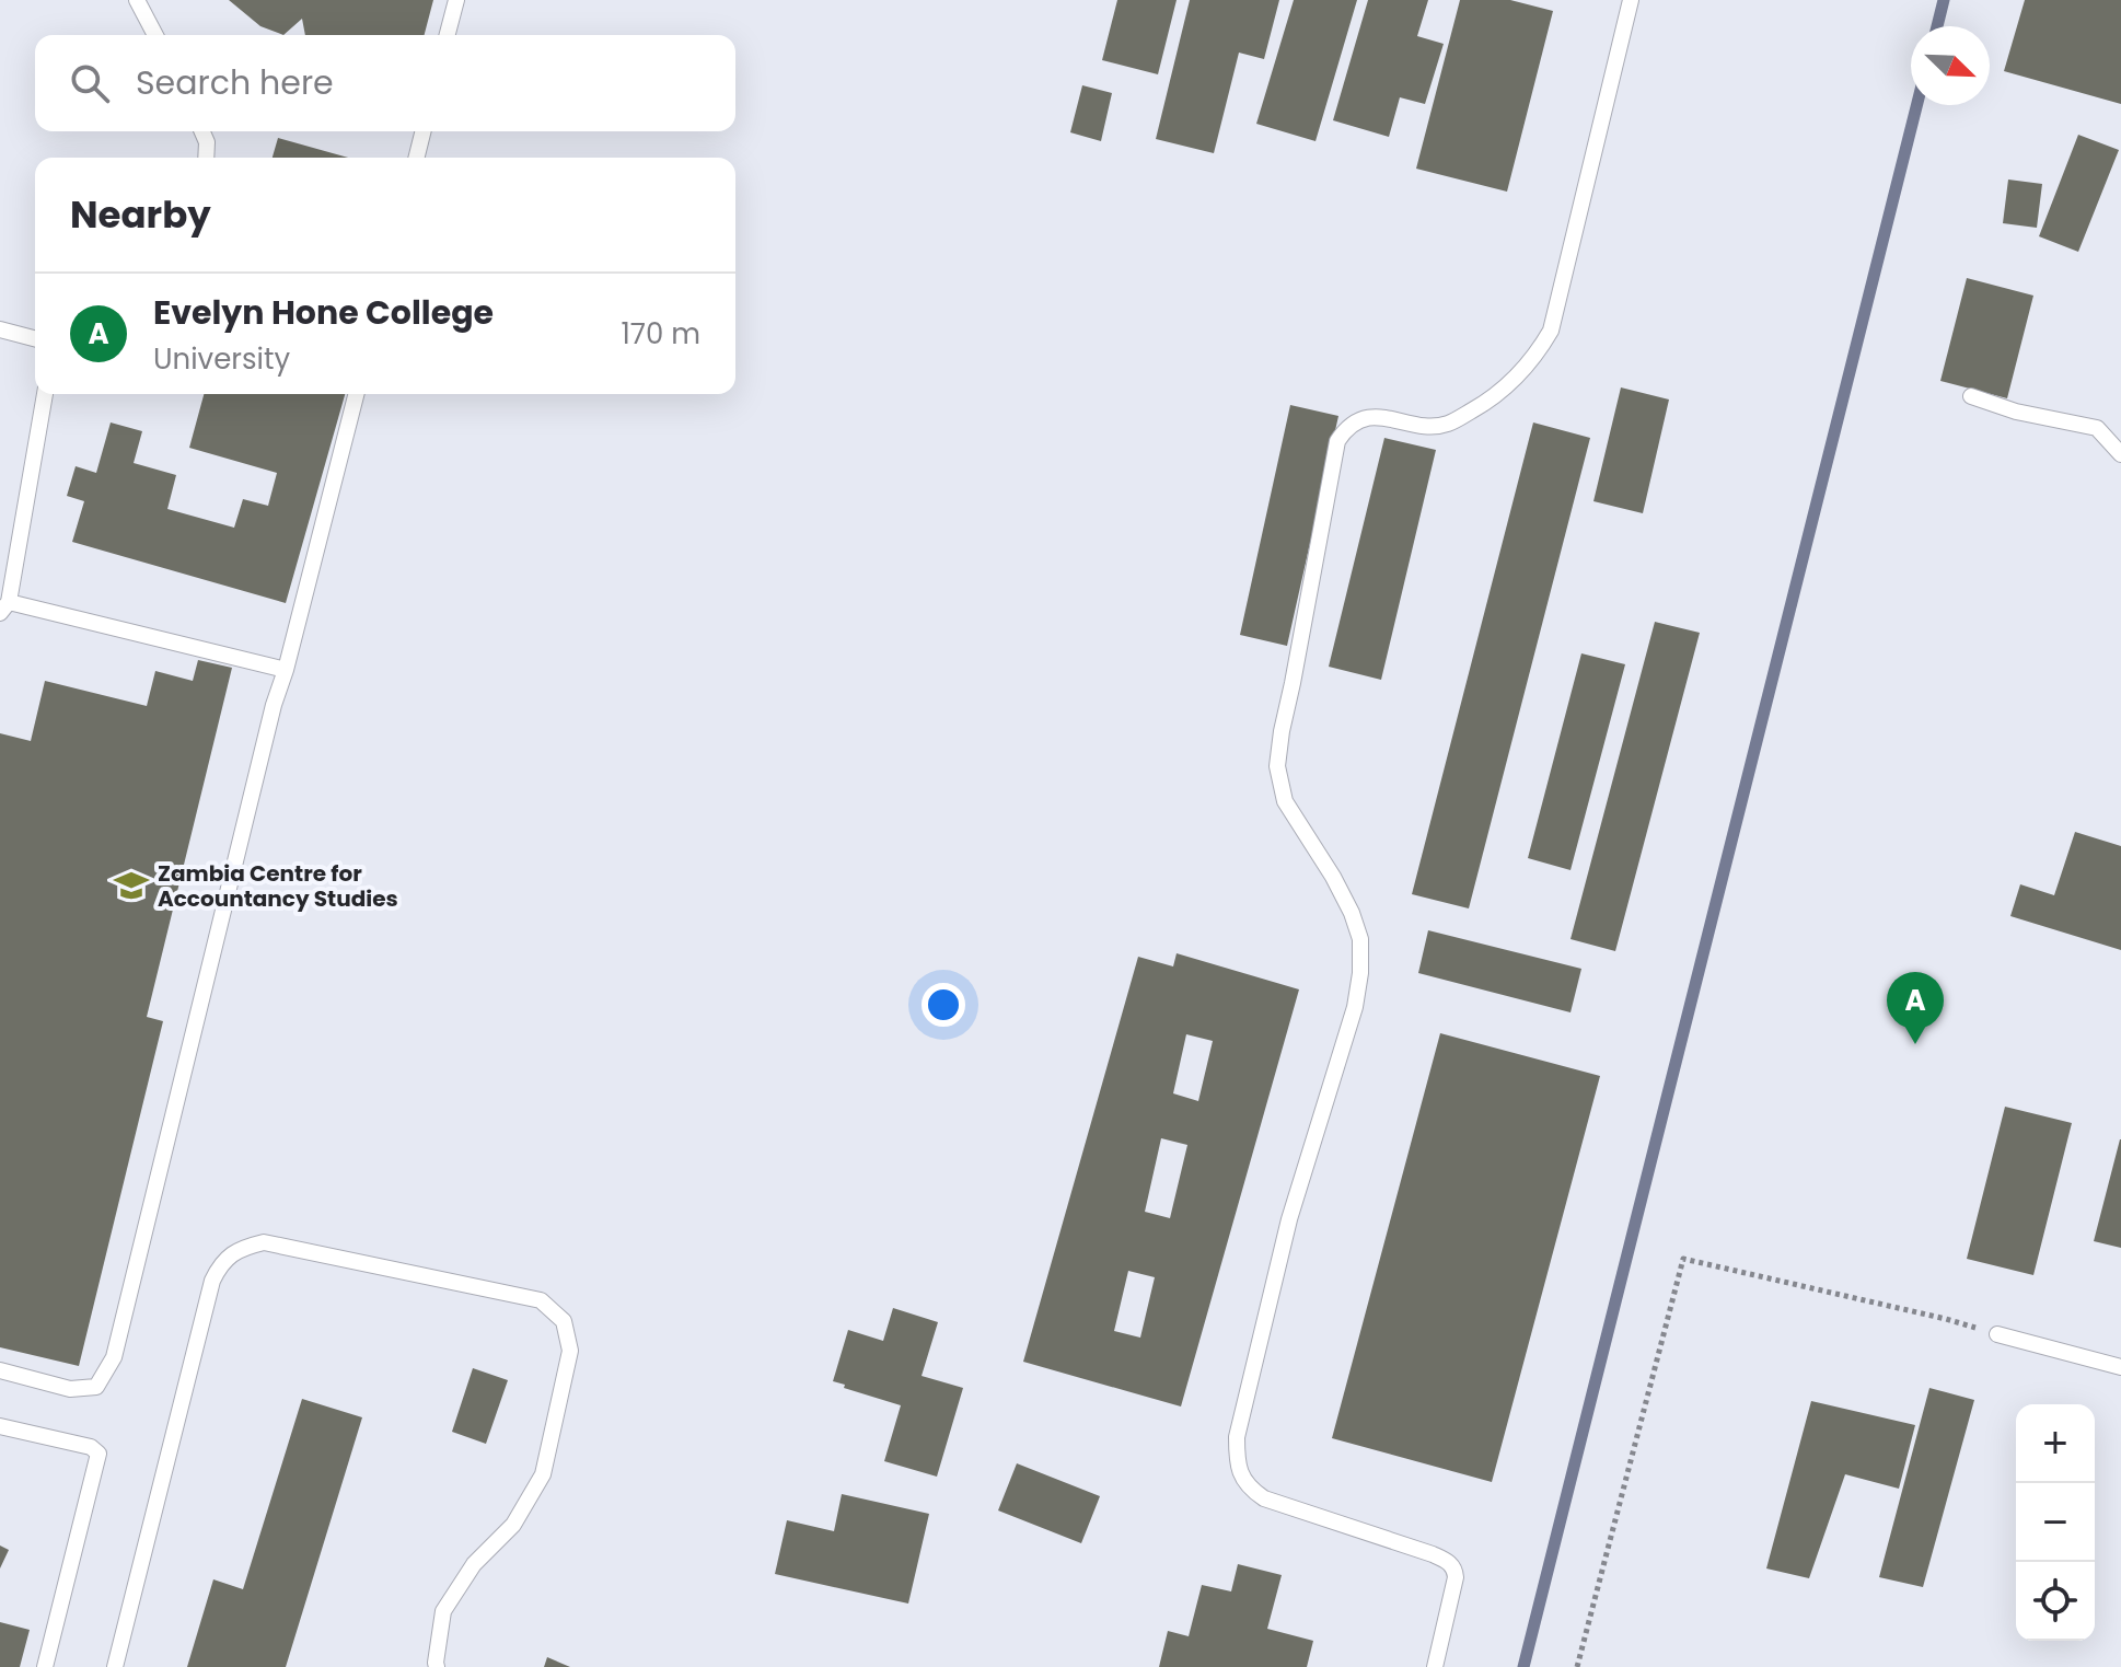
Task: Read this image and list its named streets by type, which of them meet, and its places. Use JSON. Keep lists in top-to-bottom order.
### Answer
{
  "places": {
    "school or university": ["Zambia Centre for Accountancy Studies"]
  },
  "north": "bottom right",
  "page": {
    "search": "Search here",
    "heading": "Nearby",
    "list": [
      {
        "mark": "A",
        "name": "Evelyn Hone College",
        "note": "University",
        "value": "170 m"
      }
    ],
    "pins": "A",
    "map_buttons": ["+", "−"]
  }
}
